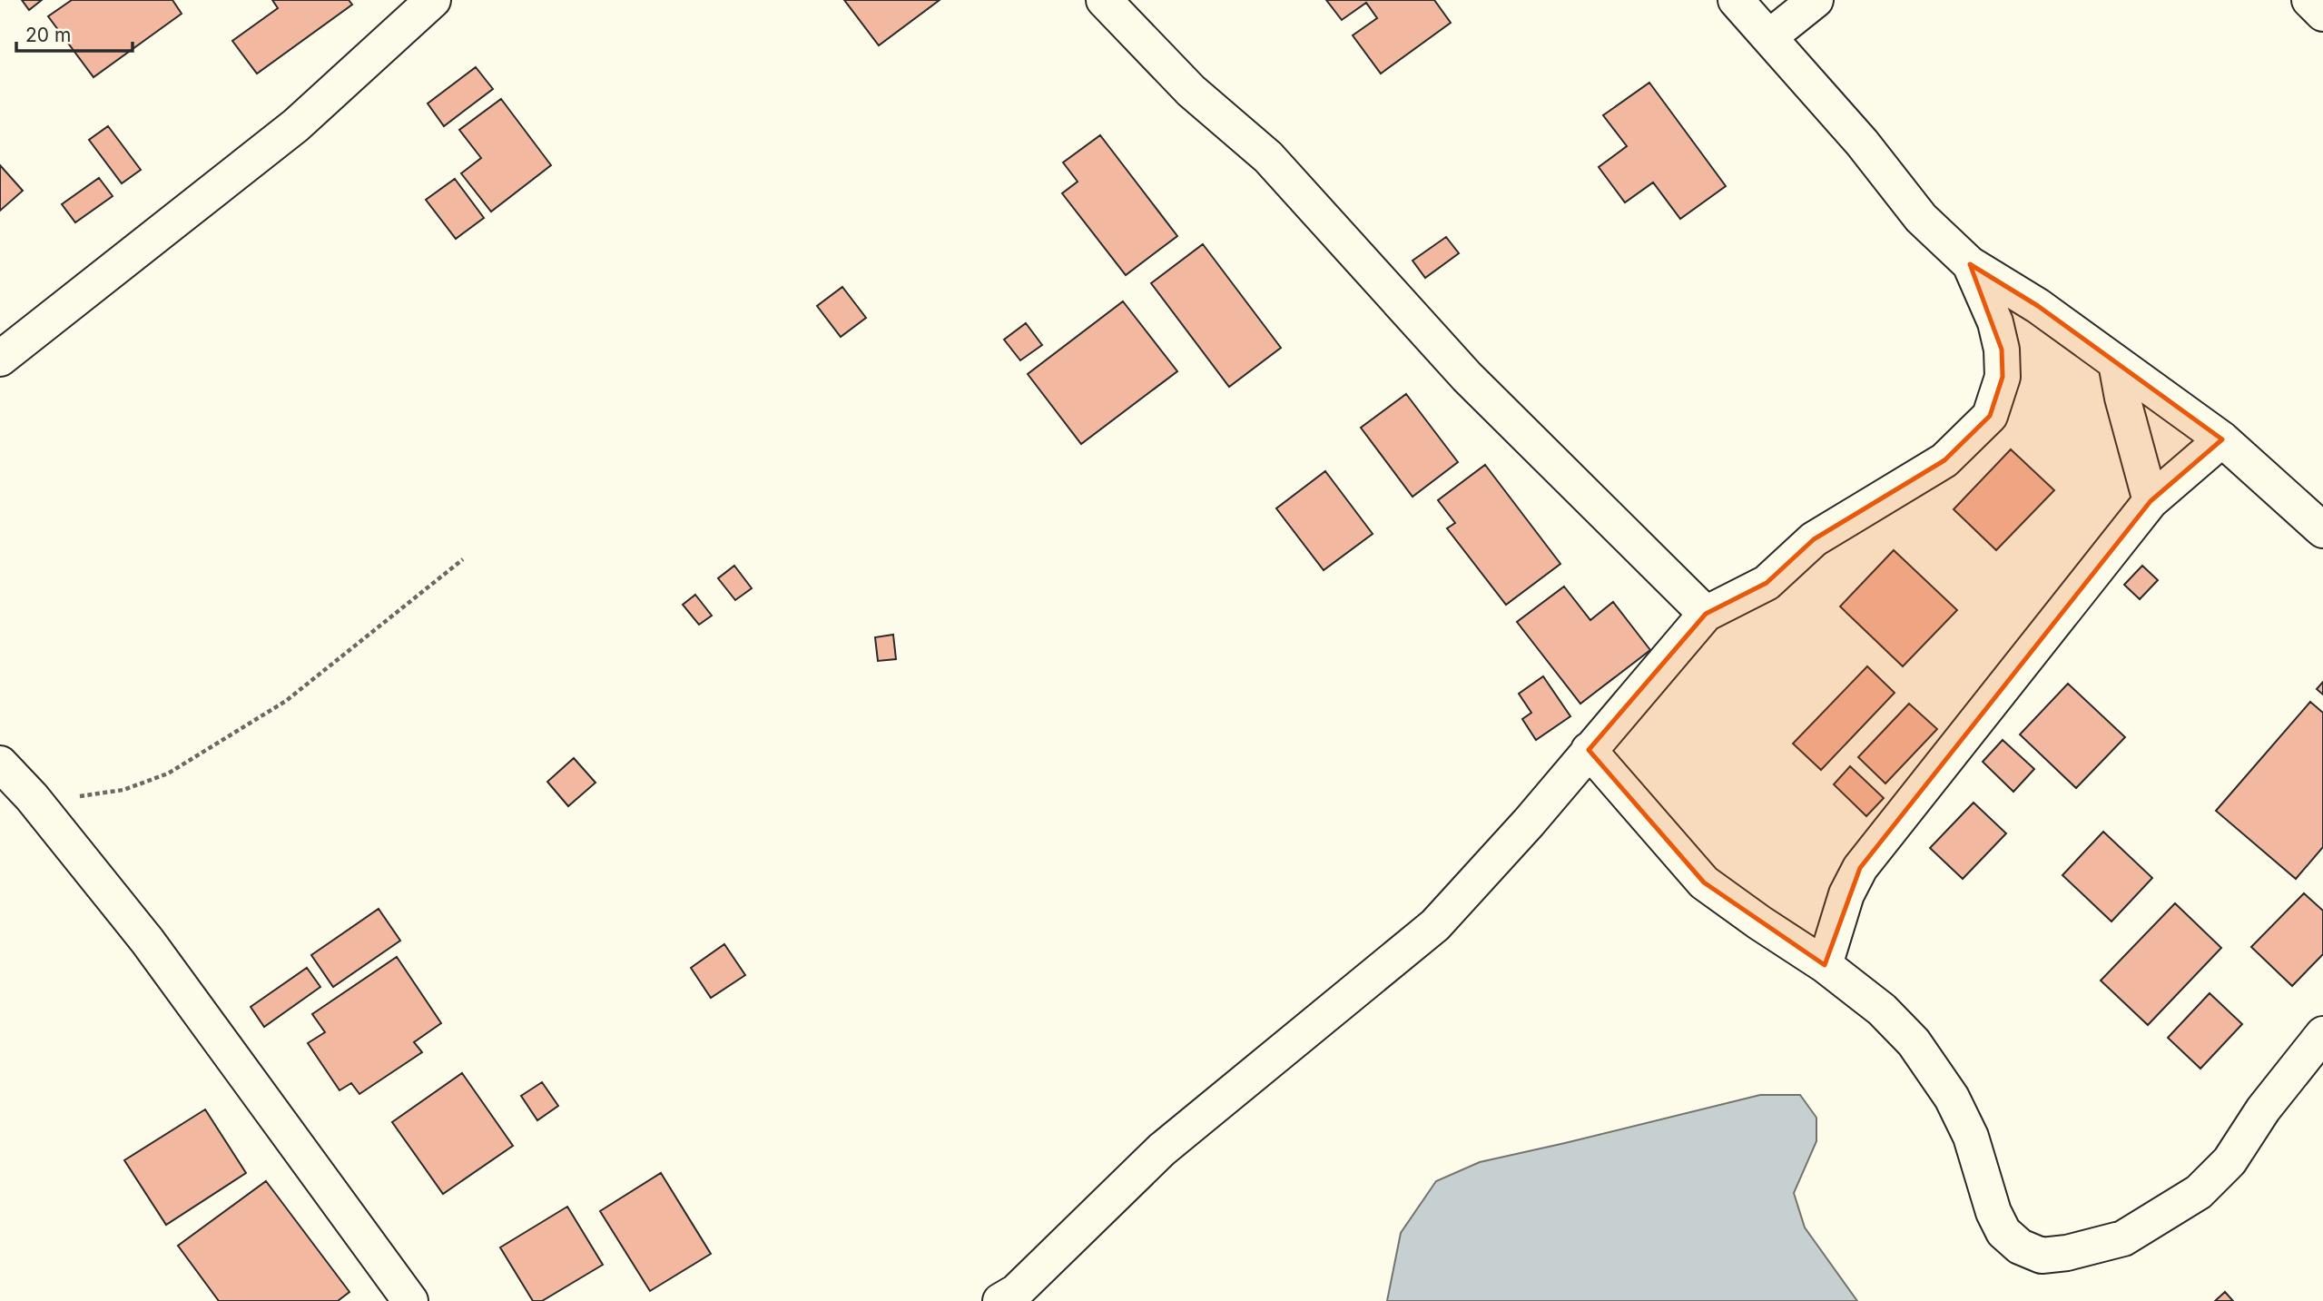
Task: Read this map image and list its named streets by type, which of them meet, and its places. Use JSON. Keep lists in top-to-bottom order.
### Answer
{
  "scale_bar": "20 m"
}
